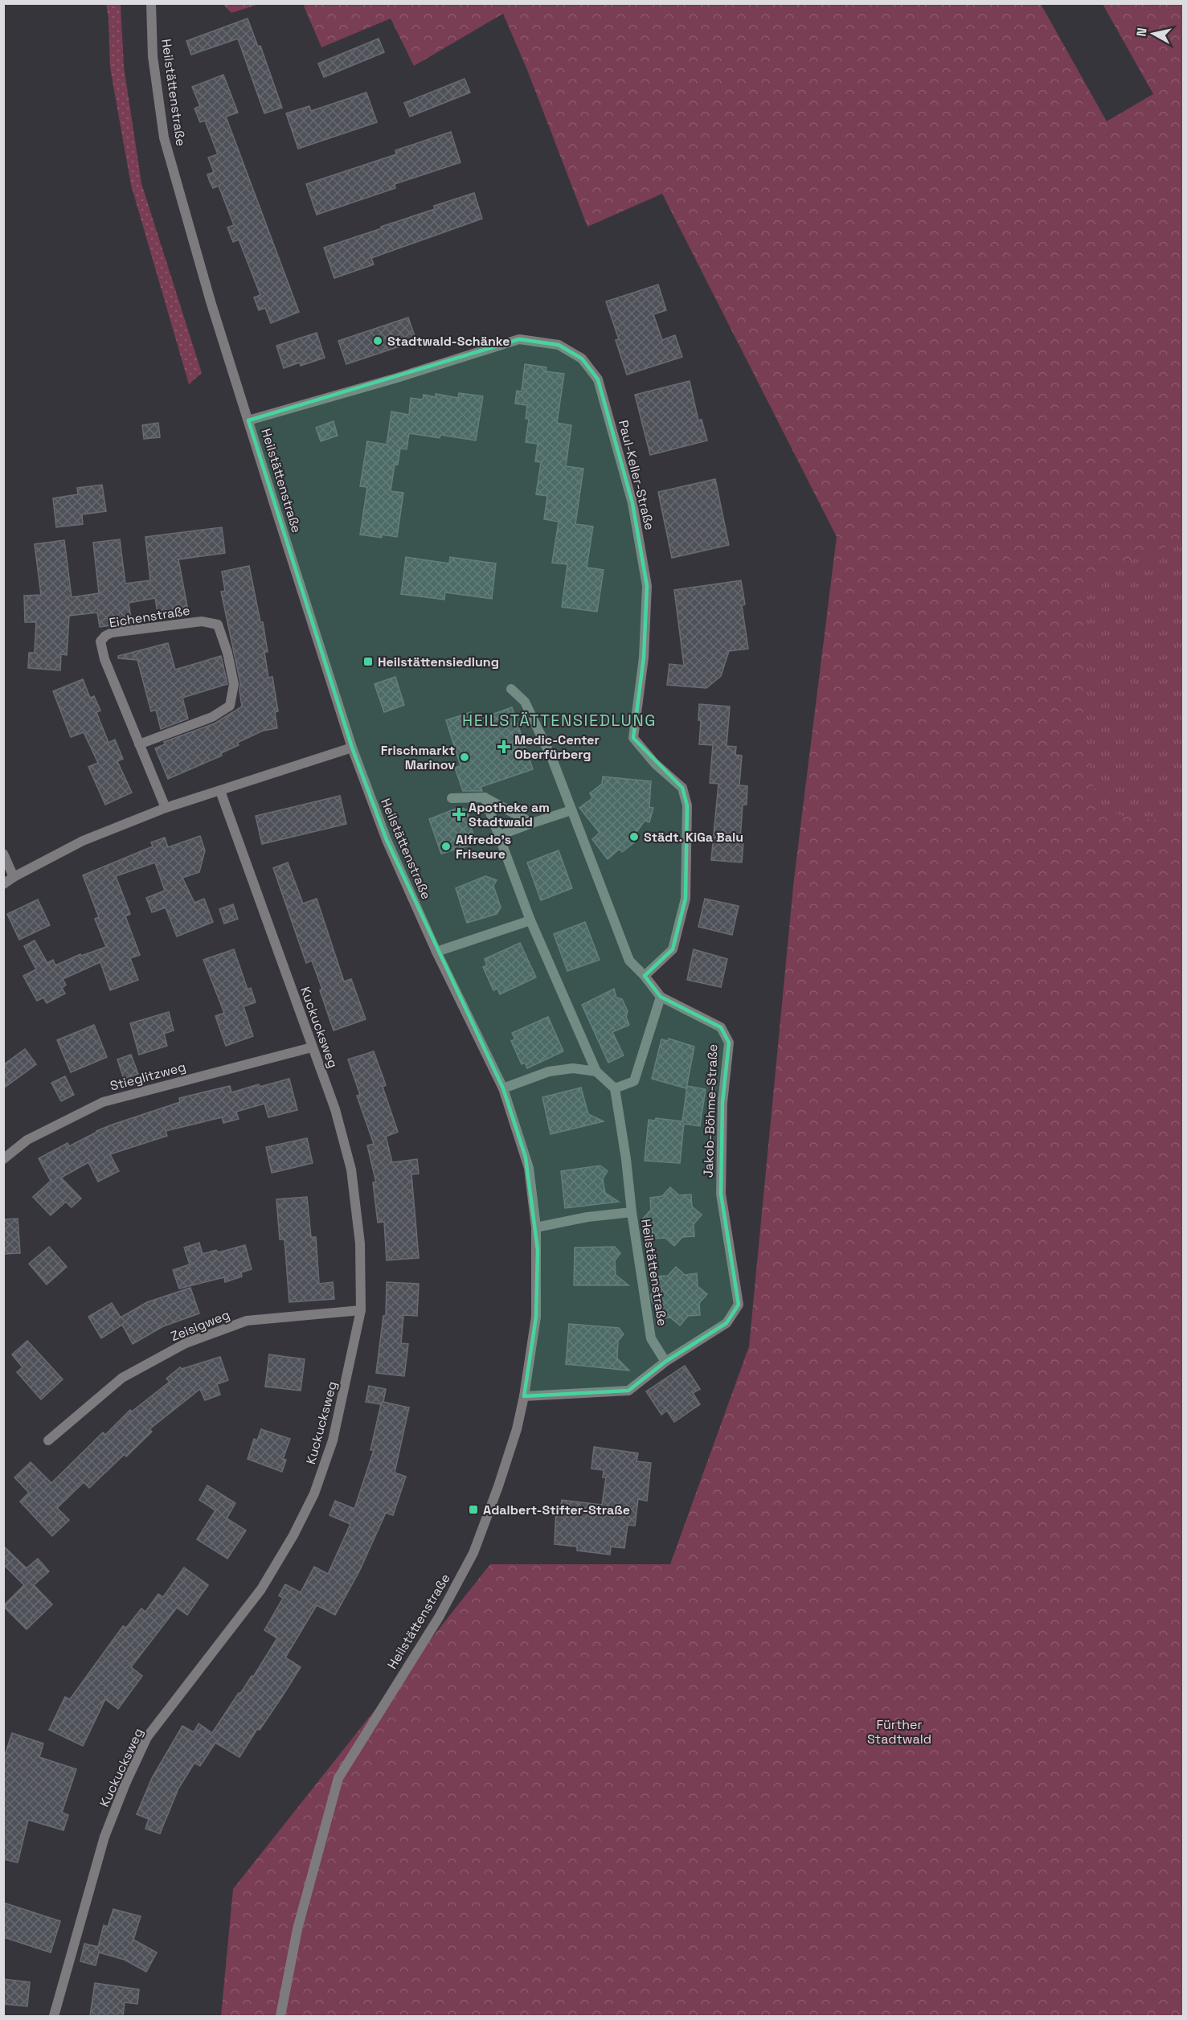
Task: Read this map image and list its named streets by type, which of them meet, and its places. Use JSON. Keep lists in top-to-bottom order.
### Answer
{
  "streets": {
    "street": [
      "Heilstättenstraße",
      "Paul-Keller-Straße",
      "Eichenstraße",
      "Kuckucksweg",
      "Stieglitzweg",
      "Jakob-Böhme-Straße",
      "Zeisigweg"
    ]
  },
  "crossings": [
    ["Heilstättenstraße", "Paul-Keller-Straße"],
    ["Heilstättenstraße", "Jakob-Böhme-Straße"],
    ["Paul-Keller-Straße", "Jakob-Böhme-Straße"],
    ["Kuckucksweg", "Stieglitzweg"],
    ["Kuckucksweg", "Zeisigweg"]
  ],
  "districts": ["HEILSTÄTTENSIEDLUNG"],
  "parks": ["Fürther Stadtwald"],
  "places": {
    "other": [
      "Stadtwald-Schänke",
      "Frischmarkt Marinov",
      "Städt. KiGa Balu",
      "Alfredo's Friseure"
    ],
    "transit": ["Heilstättensiedlung", "Adalbert-Stifter-Straße"],
    "health": ["Medic-Center Oberfürberg", "Apotheke am Stadtwald"]
  },
  "north": "left"
}
